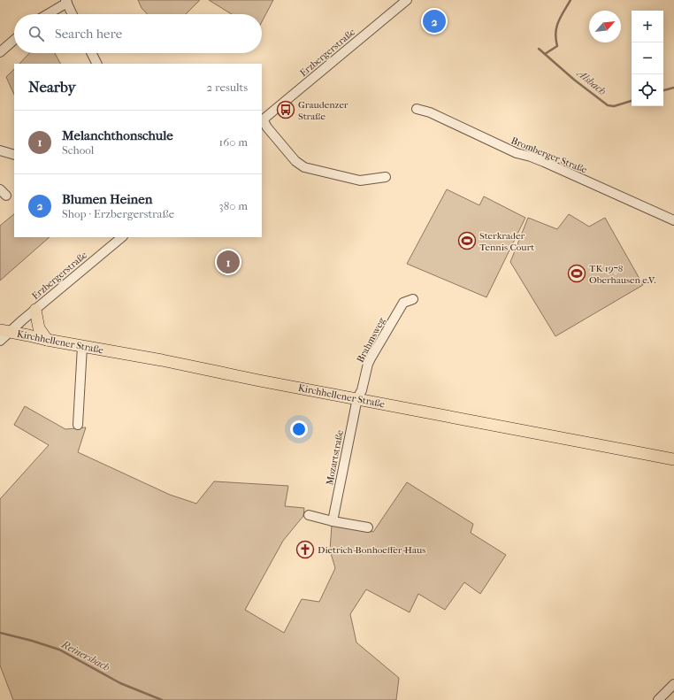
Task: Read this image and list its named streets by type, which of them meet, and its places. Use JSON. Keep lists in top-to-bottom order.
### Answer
{
  "streets": {
    "main road": ["Kirchhellener Straße"],
    "street": [
      "Erzbergerstraße",
      "Bromberger Straße",
      "Brahmsweg",
      "Mozartstraße"
    ]
  },
  "crossings": [
    ["Erzbergerstraße", "Kirchhellener Straße"],
    ["Brahmsweg", "Kirchhellener Straße"],
    ["Brahmsweg", "Mozartstraße"],
    ["Kirchhellener Straße", "Mozartstraße"]
  ],
  "water": ["Alsbach", "Reinersbach"],
  "places": {
    "bus stop": ["Graudenzer Straße"],
    "sports": ["Sterkrader Tennis Court", "TK 1978 Oberhausen e.V."],
    "church": ["Dietrich-Bonhoeffer-Haus"]
  },
  "north": "top right",
  "page": {
    "pins": ["2", "1"],
    "map_buttons": ["+", "−"],
    "search": "Search here",
    "heading": ["Nearby", "2 results"],
    "list": [
      {
        "mark": "1",
        "name": "Melanchthonschule",
        "note": "School",
        "value": "160 m"
      },
      {
        "mark": "2",
        "name": "Blumen Heinen",
        "note": "Shop · Erzbergerstraße",
        "value": "380 m"
      }
    ]
  }
}
